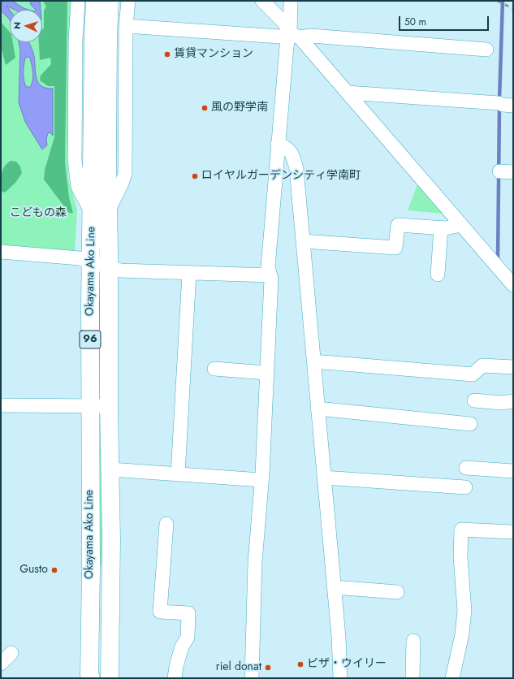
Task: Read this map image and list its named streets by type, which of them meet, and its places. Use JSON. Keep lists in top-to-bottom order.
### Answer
{
  "streets": {
    "main road": ["Okayama Ako Line", "96"]
  },
  "parks": ["こどもの森"],
  "places": [
    "賃貸マンション",
    "風の野学南",
    "ロイヤルガーデンシティ学南町",
    "Gusto",
    "ピザ・ウイリー",
    "riel donat"
  ],
  "scale_bar": "50 m",
  "north": "left"
}
